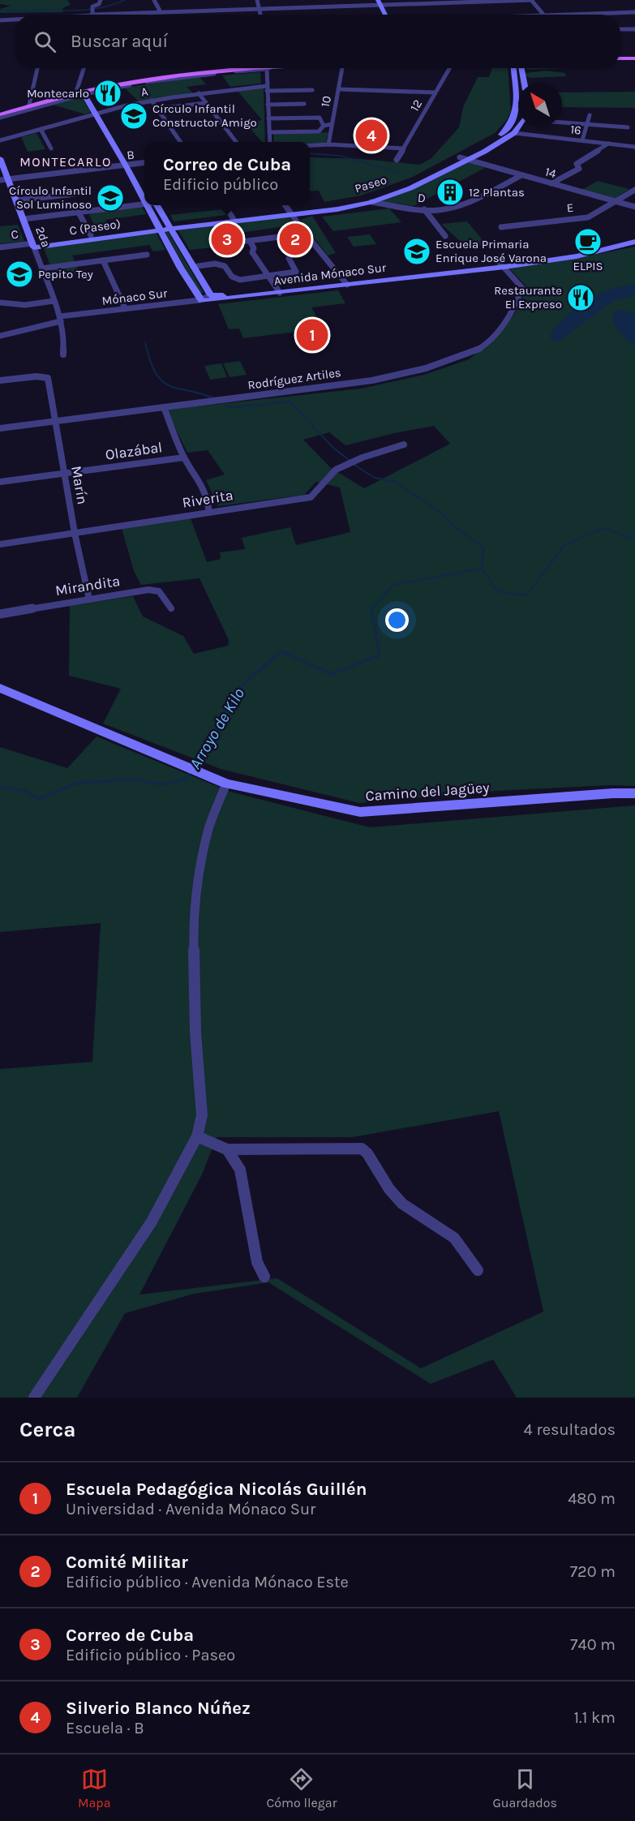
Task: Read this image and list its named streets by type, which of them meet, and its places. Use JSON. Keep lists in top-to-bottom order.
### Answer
{
  "streets": {
    "street": [
      "A",
      "10",
      "12",
      "16",
      "B",
      "14",
      "Paseo",
      "D",
      "E",
      "C (Paseo)",
      "C",
      "2da",
      "Avenida Mónaco Sur",
      "Mónaco Sur",
      "Rodríguez Artiles",
      "Olazábal",
      "Marín",
      "Riverita",
      "Mirandita",
      "Camino del Jagüey"
    ]
  },
  "crossings": [
    ["16", "Paseo"],
    ["B", "2da"],
    ["14", "Paseo"],
    ["14", "D"],
    ["14", "E"],
    ["Paseo", "D"],
    ["Paseo", "C (Paseo)"],
    ["C (Paseo)", "C"],
    ["C (Paseo)", "2da"],
    ["C", "2da"],
    ["2da", "Mónaco Sur"],
    ["Avenida Mónaco Sur", "Mónaco Sur"],
    ["Avenida Mónaco Sur", "Rodríguez Artiles"],
    ["Rodríguez Artiles", "Marín"],
    ["Olazábal", "Marín"],
    ["Marín", "Riverita"],
    ["Marín", "Mirandita"]
  ],
  "districts": ["MONTECARLO"],
  "water": ["Arroyo de Kilo"],
  "places": {
    "restaurant": ["Montecarlo", "Restaurante El Expreso"],
    "school or university": [
      "Círculo Infantil Constructor Amigo",
      "Círculo Infantil Sol Luminoso",
      "Escuela Primaria Enrique José Varona",
      "Pepito Tey"
    ],
    "building": ["12 Plantas"],
    "cafe": ["ELPIS"]
  },
  "north": "top left",
  "page": {
    "search": "Buscar aquí",
    "pins": [
      "4",
      "2",
      "3",
      "1"
    ],
    "popup": ["Correo de Cuba", "Edificio público"],
    "heading": ["Cerca", "4 resultados"],
    "list": [
      {
        "mark": "1",
        "name": "Escuela Pedagógica Nicolás Guillén",
        "note": "Universidad · Avenida Mónaco Sur",
        "value": "480 m"
      },
      {
        "mark": "2",
        "name": "Comité Militar",
        "note": "Edificio público · Avenida Mónaco Este",
        "value": "720 m"
      },
      {
        "mark": "3",
        "name": "Correo de Cuba",
        "note": "Edificio público · Paseo",
        "value": "740 m"
      },
      {
        "mark": "4",
        "name": "Silverio Blanco Núñez",
        "note": "Escuela · B",
        "value": "1.1 km"
      }
    ],
    "nav": ["Mapa", "Cómo llegar", "Guardados"]
  }
}
